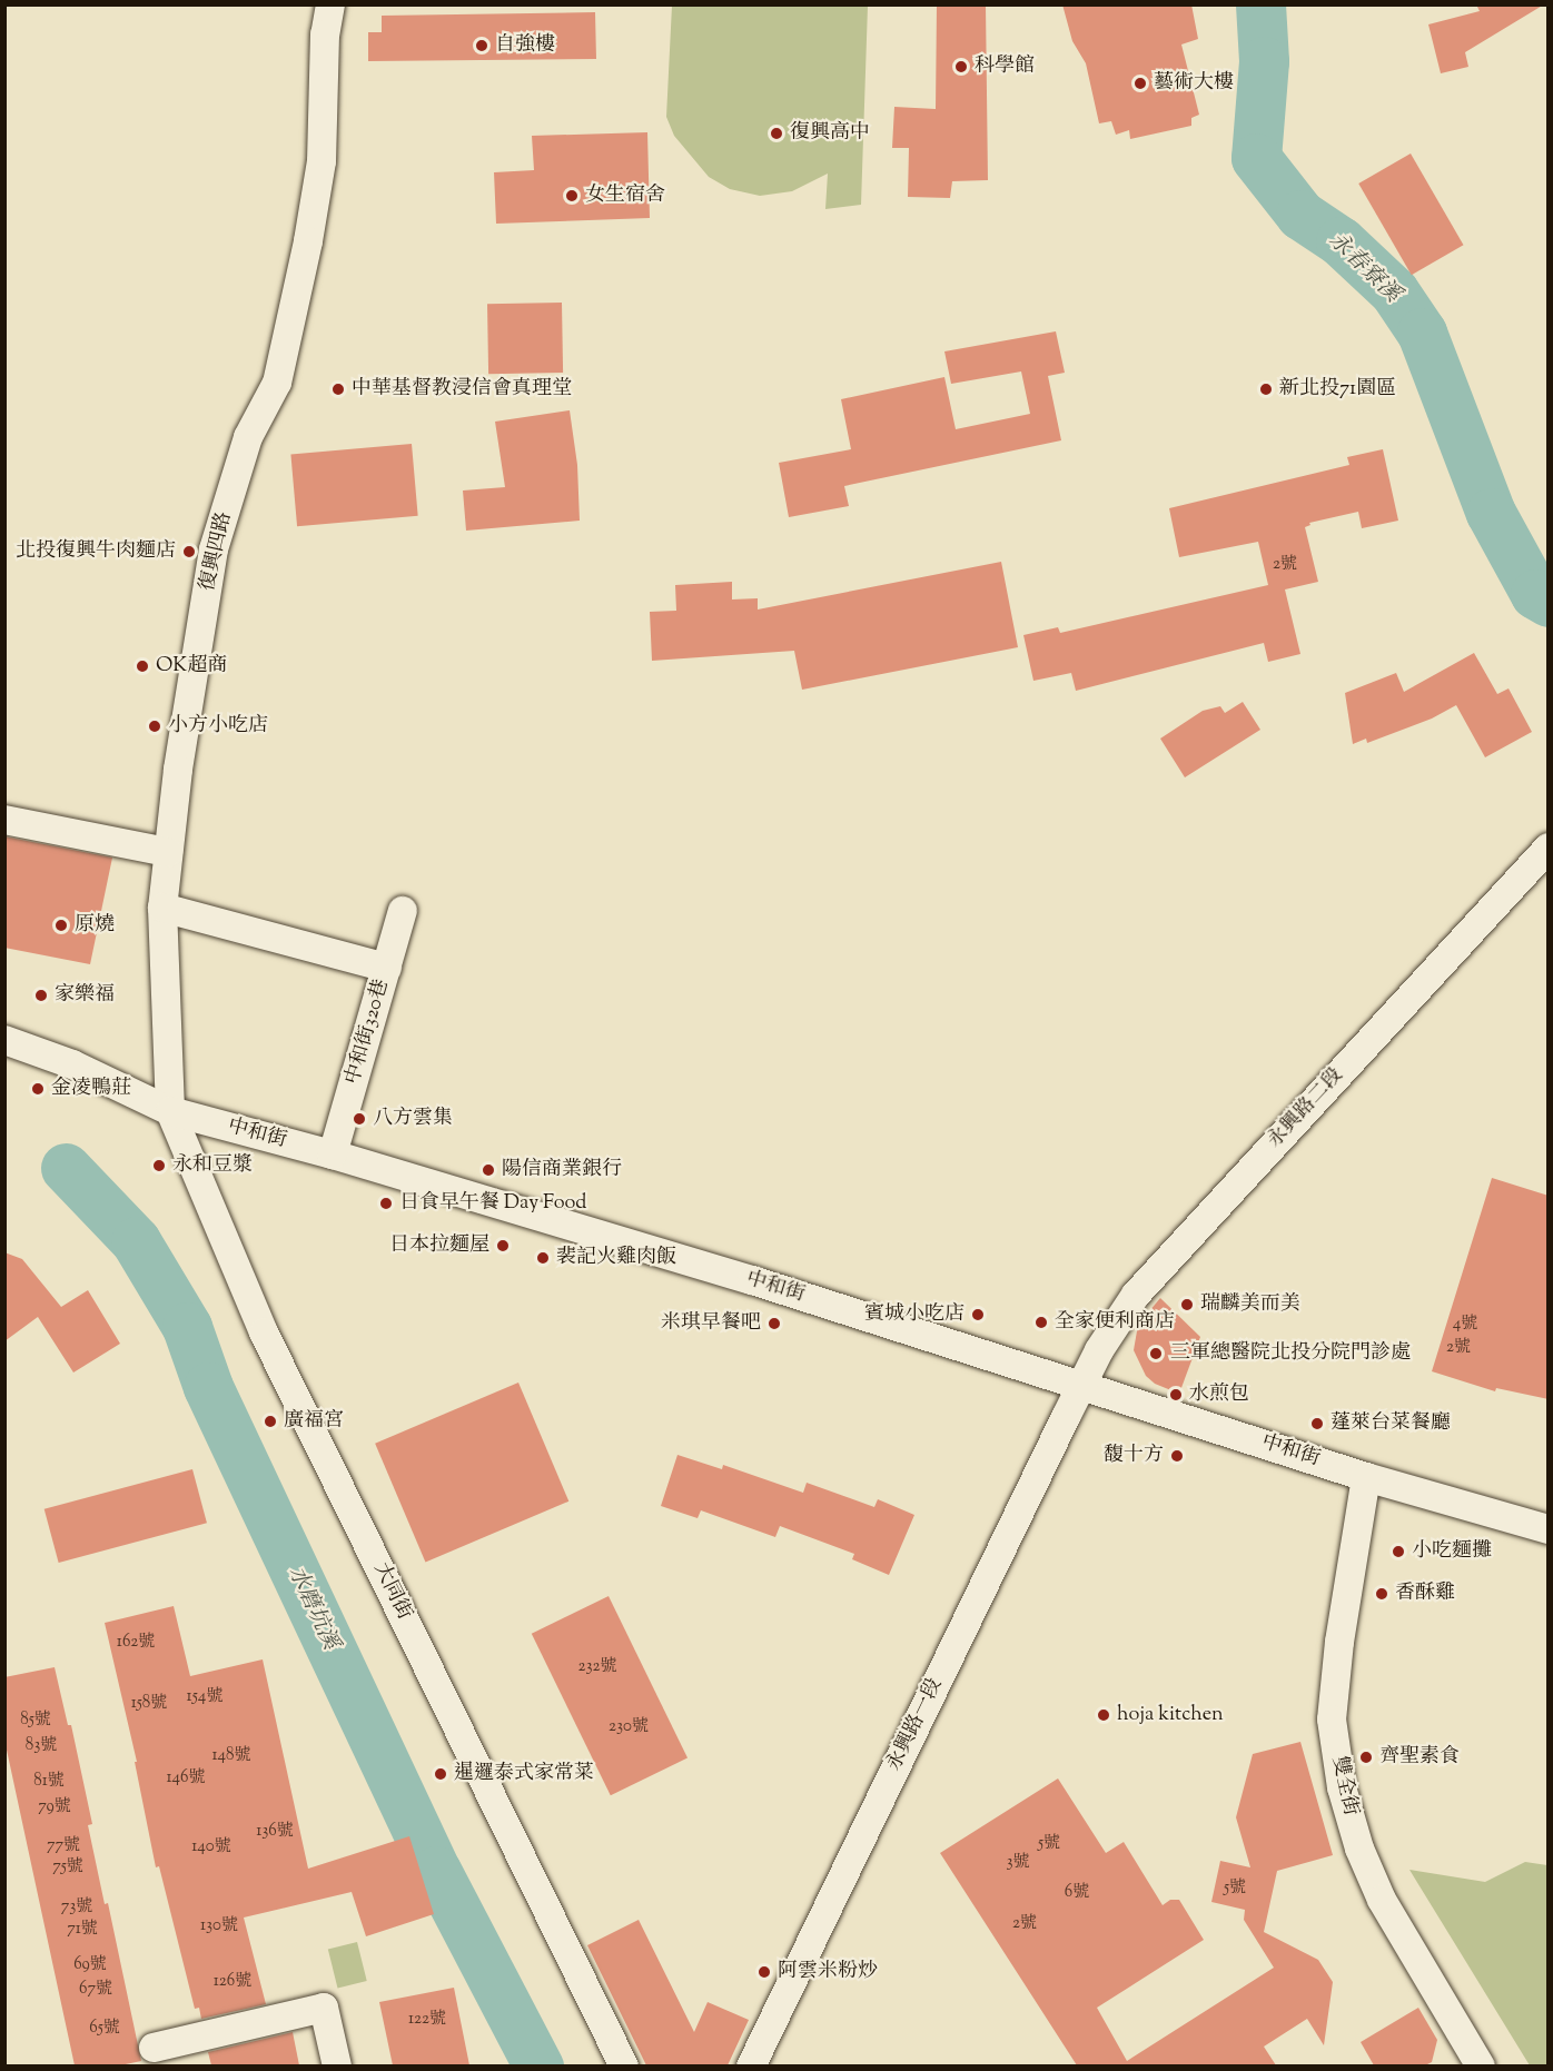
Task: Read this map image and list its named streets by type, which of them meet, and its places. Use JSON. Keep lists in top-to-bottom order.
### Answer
{
  "streets": {
    "street": [
      "復興四路",
      "中和街320巷",
      "永興路二段",
      "中和街",
      "大同街",
      "永興路一段",
      "雙全街"
    ]
  },
  "crossings": [
    ["復興四路", "中和街"],
    ["復興四路", "大同街"],
    ["中和街320巷", "中和街"],
    ["永興路二段", "中和街"],
    ["永興路二段", "永興路一段"],
    ["中和街", "大同街"],
    ["中和街", "永興路一段"],
    ["中和街", "雙全街"]
  ],
  "water": ["永春寮溪", "水磨坑溪"],
  "places": [
    "自強樓",
    "科學館",
    "藝術大樓",
    "復興高中",
    "女生宿舍",
    "中華基督教浸信會真理堂",
    "新北投71園區",
    "北投復興牛肉麵店",
    "OK超商",
    "小方小吃店",
    "原燒",
    "家樂福",
    "金凌鴨莊",
    "八方雲集",
    "永和豆漿",
    "陽信商業銀行",
    "日食早午餐 Day Food",
    "日本拉麵屋",
    "裴記火雞肉飯",
    "瑞麟美而美",
    "賓城小吃店",
    "全家便利商店",
    "米琪早餐吧",
    "三軍總醫院北投分院門診處",
    "水煎包",
    "廣福宮",
    "蓬萊台菜餐廳",
    "馥十方",
    "小吃麵攤",
    "香酥雞",
    "hoja kitchen",
    "齊聖素食",
    "暹邏泰式家常菜",
    "阿雲米粉炒"
  ],
  "house_numbers": [
    "2號",
    "4號",
    "2號",
    "162號",
    "232號",
    "154號",
    "158號",
    "85號",
    "230號",
    "83號",
    "148號",
    "146號",
    "81號",
    "79號",
    "136號",
    "5號",
    "77號",
    "140號",
    "3號",
    "75號",
    "5號",
    "6號",
    "73號",
    "2號",
    "130號",
    "71號",
    "69號",
    "126號",
    "67號",
    "122號",
    "65號"
  ]
}
